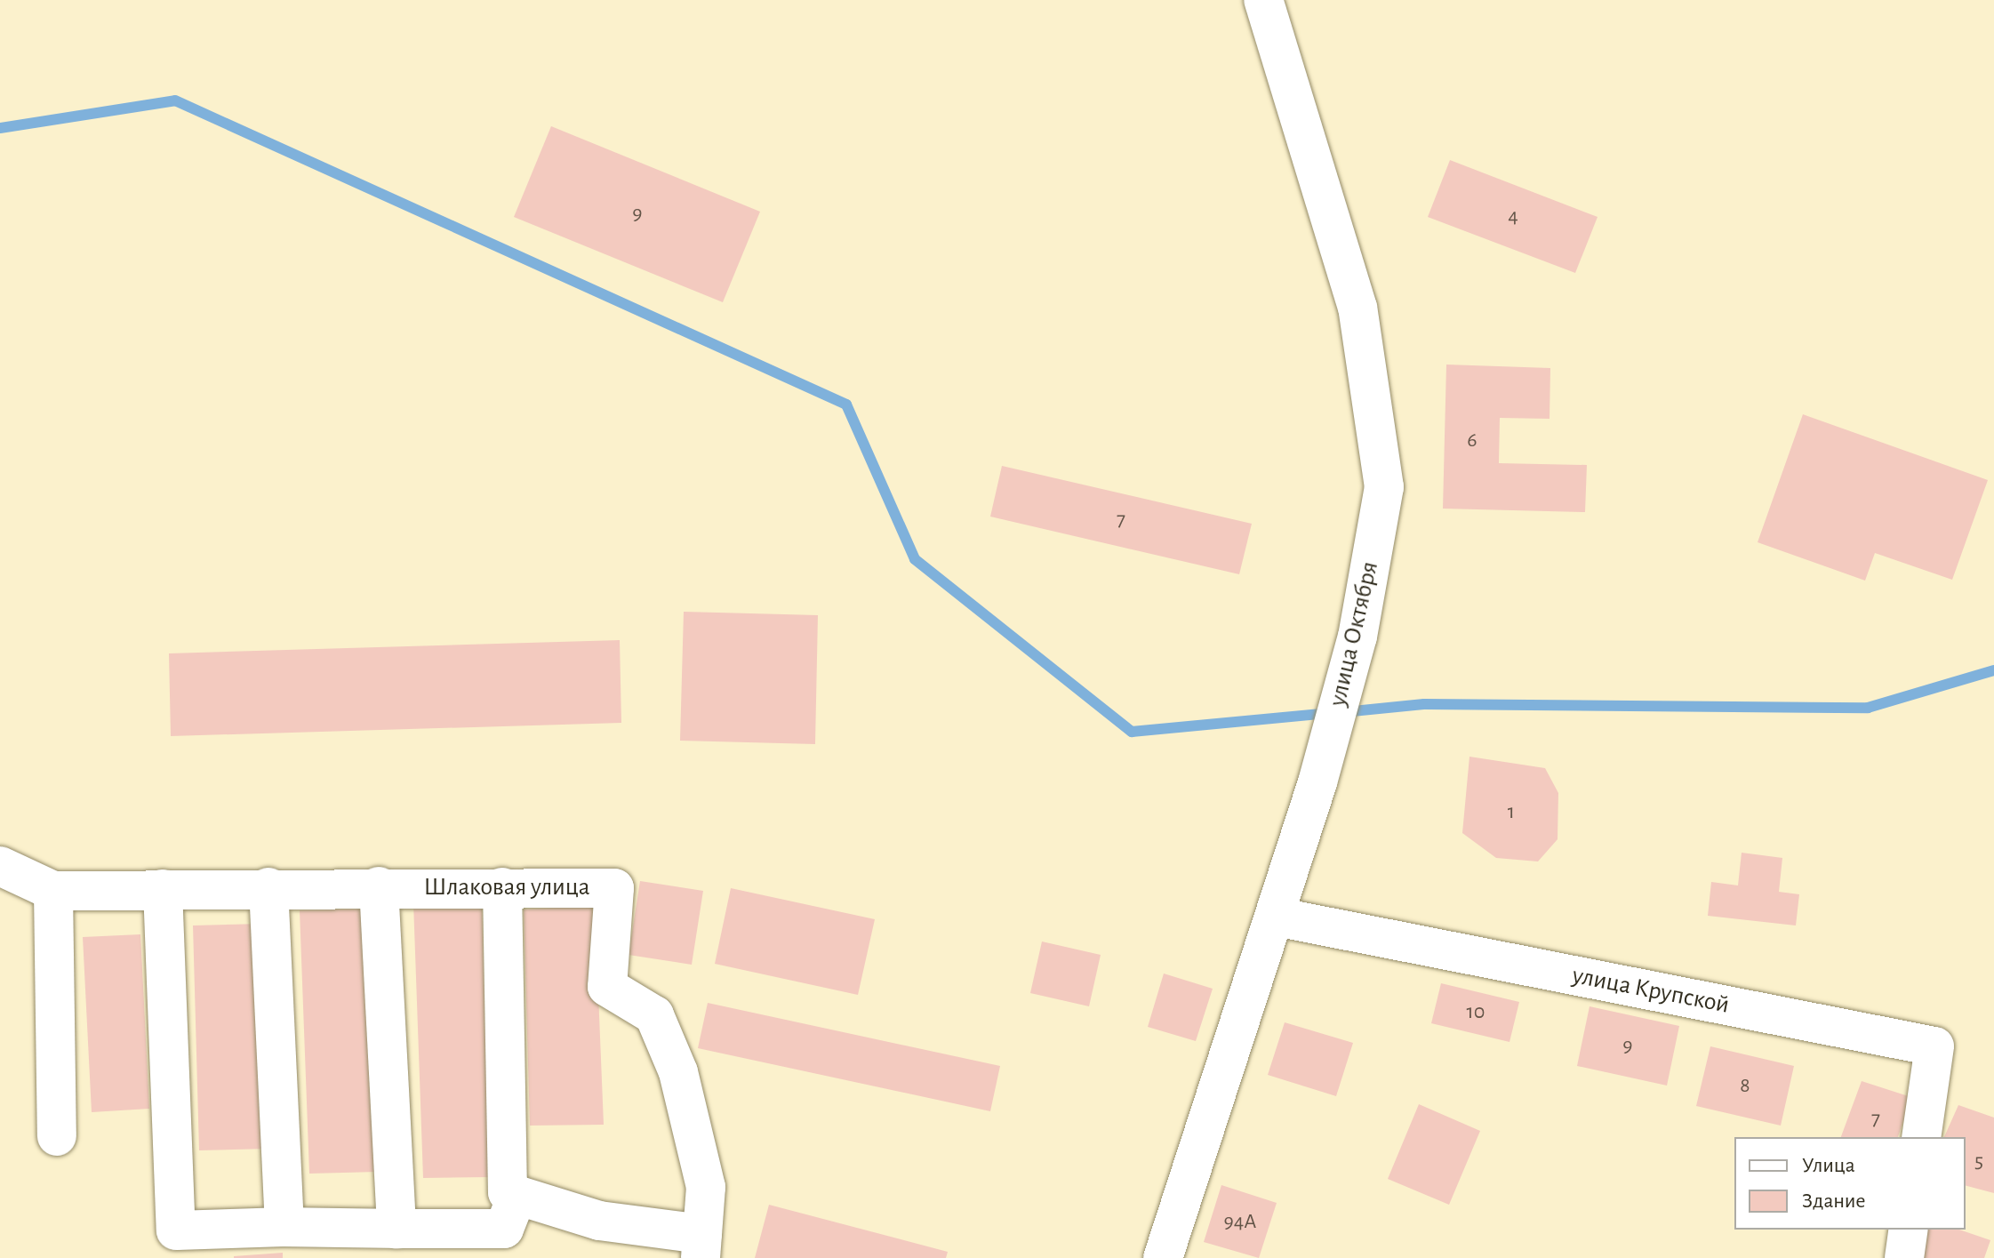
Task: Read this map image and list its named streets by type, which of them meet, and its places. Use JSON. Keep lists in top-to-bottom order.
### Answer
{
  "streets": {
    "street": ["улица Октября", "Шлаковая улица", "улица Крупской"]
  },
  "crossings": [
    ["улица Октября", "улица Крупской"]
  ],
  "house_numbers": [
    "9",
    "4",
    "6",
    "7",
    "1",
    "10",
    "9",
    "8",
    "7",
    "5",
    "94А"
  ],
  "legend": ["Улица", "Здание"]
}
